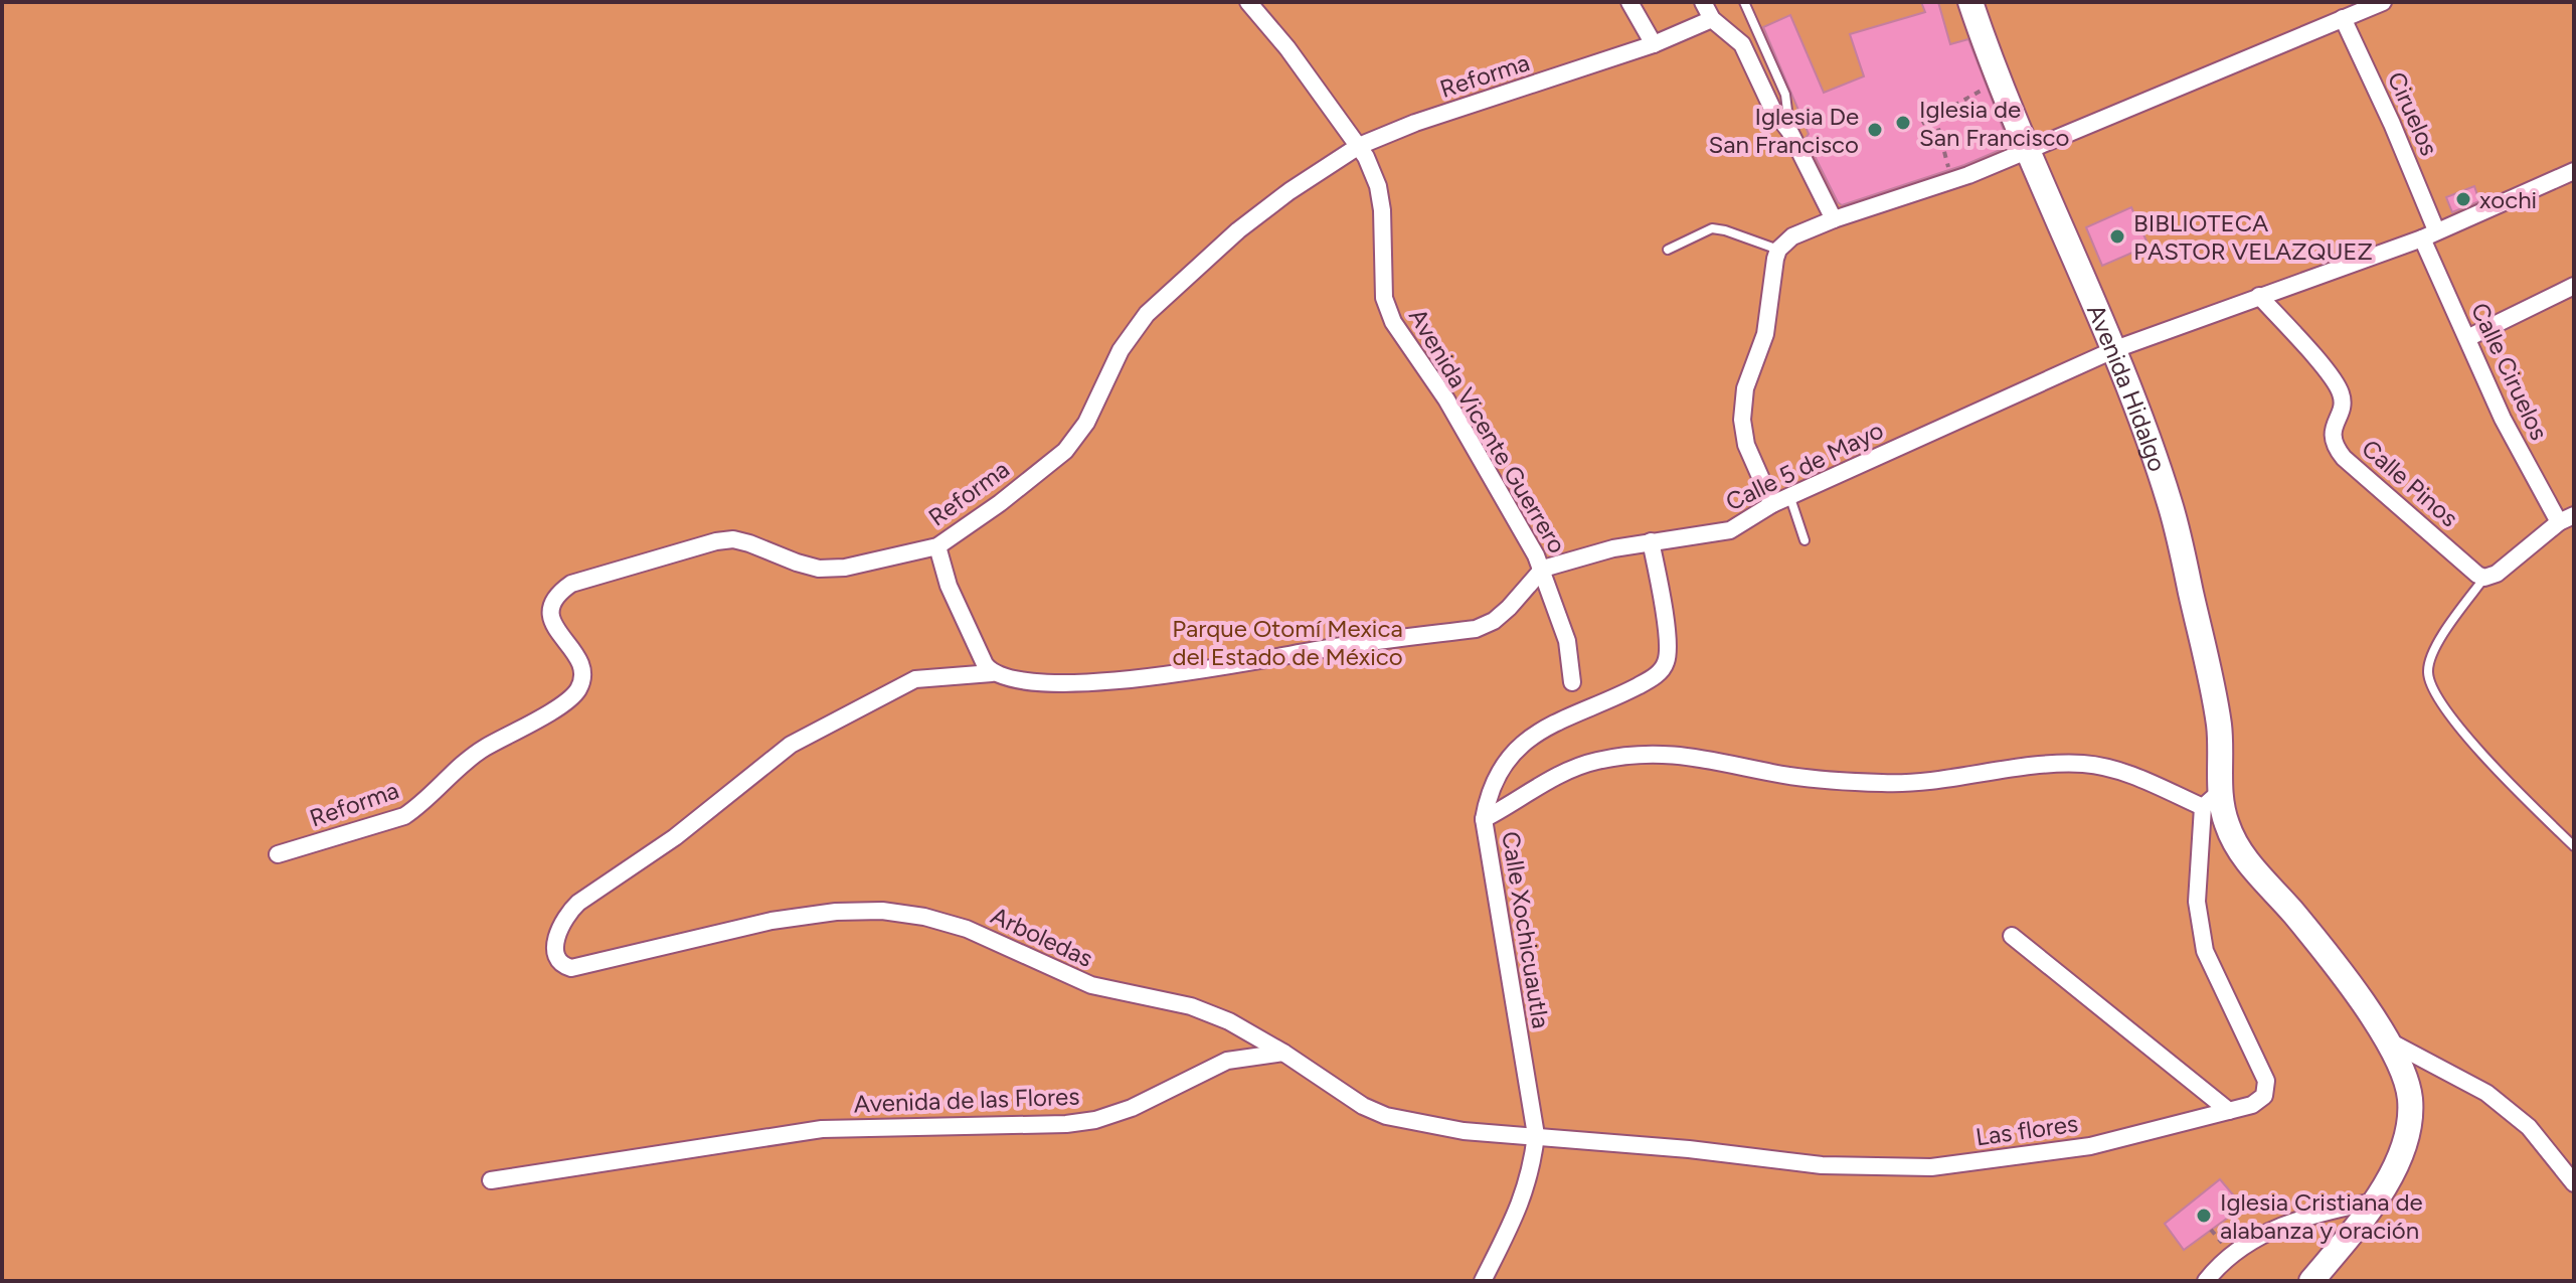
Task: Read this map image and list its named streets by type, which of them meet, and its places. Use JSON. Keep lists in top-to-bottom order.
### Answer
{
  "streets": {
    "main road": ["Avenida Hidalgo"],
    "street": [
      "Reforma",
      "Ciruelos",
      "Calle Ciruelos",
      "Avenida Vicente Guerrero",
      "Calle 5 de Mayo",
      "Calle Pinos",
      "Calle Xochicuautla",
      "Arboledas",
      "Avenida de las Flores",
      "Las flores"
    ]
  },
  "crossings": [
    ["Reforma", "Avenida Vicente Guerrero"],
    ["Ciruelos", "Calle Ciruelos"],
    ["Ciruelos", "Calle 5 de Mayo"],
    ["Calle Ciruelos", "Calle 5 de Mayo"],
    ["Avenida Hidalgo", "Calle 5 de Mayo"],
    ["Avenida Hidalgo", "Las flores"],
    ["Avenida Vicente Guerrero", "Calle 5 de Mayo"],
    ["Calle 5 de Mayo", "Calle Pinos"],
    ["Calle 5 de Mayo", "Calle Xochicuautla"],
    ["Calle Xochicuautla", "Las flores"],
    ["Arboledas", "Avenida de las Flores"],
    ["Arboledas", "Las flores"],
    ["Avenida de las Flores", "Las flores"]
  ],
  "parks": ["Parque Otomí Mexica del Estado de México"],
  "places": [
    "Iglesia de San Francisco",
    "Iglesia De San Francisco",
    "xochi",
    "BIBLIOTECA PASTOR VELAZQUEZ",
    "Iglesia Cristiana de alabanza y oración"
  ]
}
